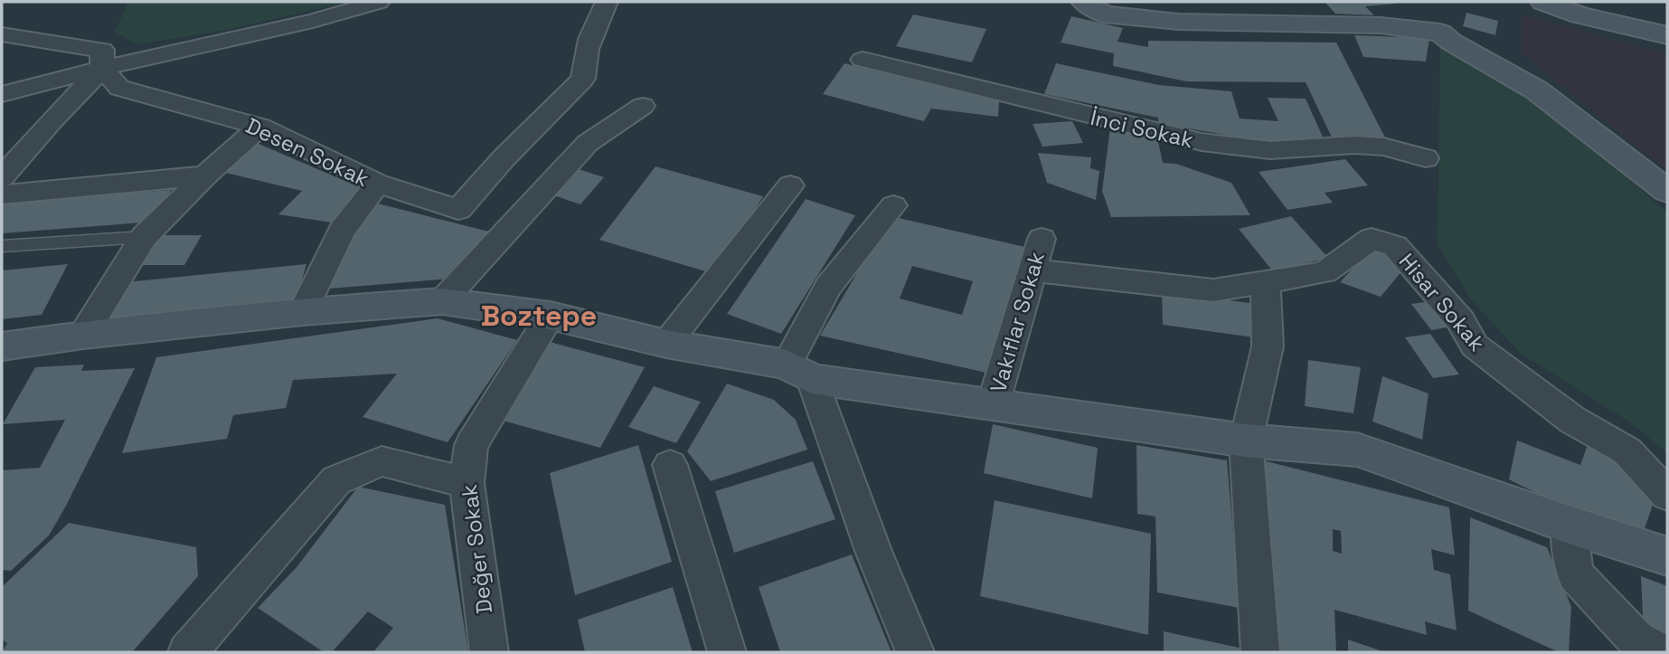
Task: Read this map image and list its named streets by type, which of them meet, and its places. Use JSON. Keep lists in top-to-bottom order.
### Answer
{
  "streets": {
    "street": [
      "İnci Sokak",
      "Desen Sokak",
      "Hisar Sokak",
      "Vakıflar Sokak",
      "Değer Sokak"
    ]
  },
  "crossings": [
    ["Hisar Sokak", "Vakıflar Sokak"]
  ],
  "districts": ["Boztepe"]
}
